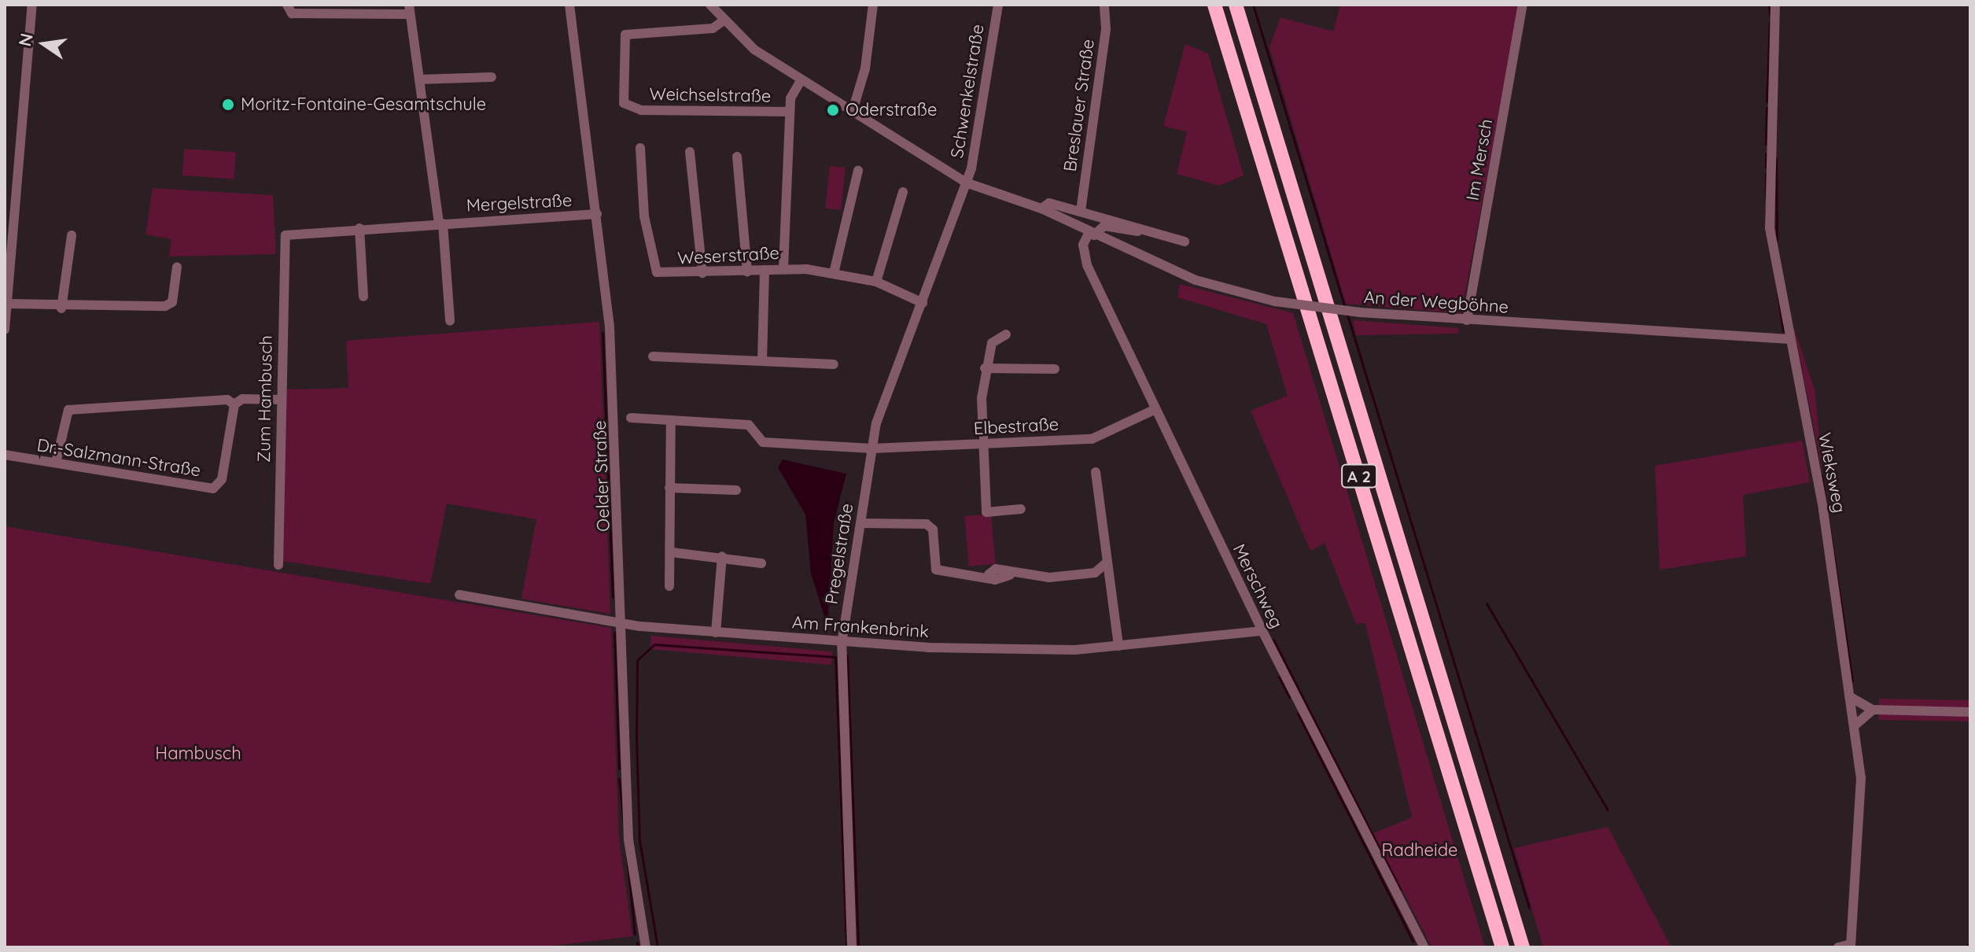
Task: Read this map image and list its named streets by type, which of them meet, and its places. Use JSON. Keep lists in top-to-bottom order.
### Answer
{
  "streets": {
    "highway": ["A 2"],
    "street": [
      "Schwenkelstraße",
      "Weichselstraße",
      "Breslauer Straße",
      "Im Mersch",
      "Mergelstraße",
      "Weserstraße",
      "An der Wegböhne",
      "Zum Hambusch",
      "Elbestraße",
      "Dr.-Salzmann-Straße",
      "Wieksweg",
      "Oelder Straße",
      "Pregelstraße",
      "Merschweg",
      "Am Frankenbrink"
    ]
  },
  "crossings": [
    ["Schwenkelstraße", "An der Wegböhne"],
    ["Schwenkelstraße", "Pregelstraße"],
    ["Weichselstraße", "An der Wegböhne"],
    ["Breslauer Straße", "An der Wegböhne"],
    ["Im Mersch", "An der Wegböhne"],
    ["Mergelstraße", "Zum Hambusch"],
    ["Mergelstraße", "Oelder Straße"],
    ["Weserstraße", "Pregelstraße"],
    ["An der Wegböhne", "Wieksweg"],
    ["An der Wegböhne", "Pregelstraße"],
    ["An der Wegböhne", "Merschweg"],
    ["Elbestraße", "Pregelstraße"],
    ["Elbestraße", "Merschweg"],
    ["Oelder Straße", "Am Frankenbrink"],
    ["Pregelstraße", "Am Frankenbrink"],
    ["Merschweg", "Am Frankenbrink"]
  ],
  "parks": ["Hambusch", "Radheide"],
  "places": ["Moritz-Fontaine-Gesamtschule", "Oderstraße"],
  "north": "left"
}
